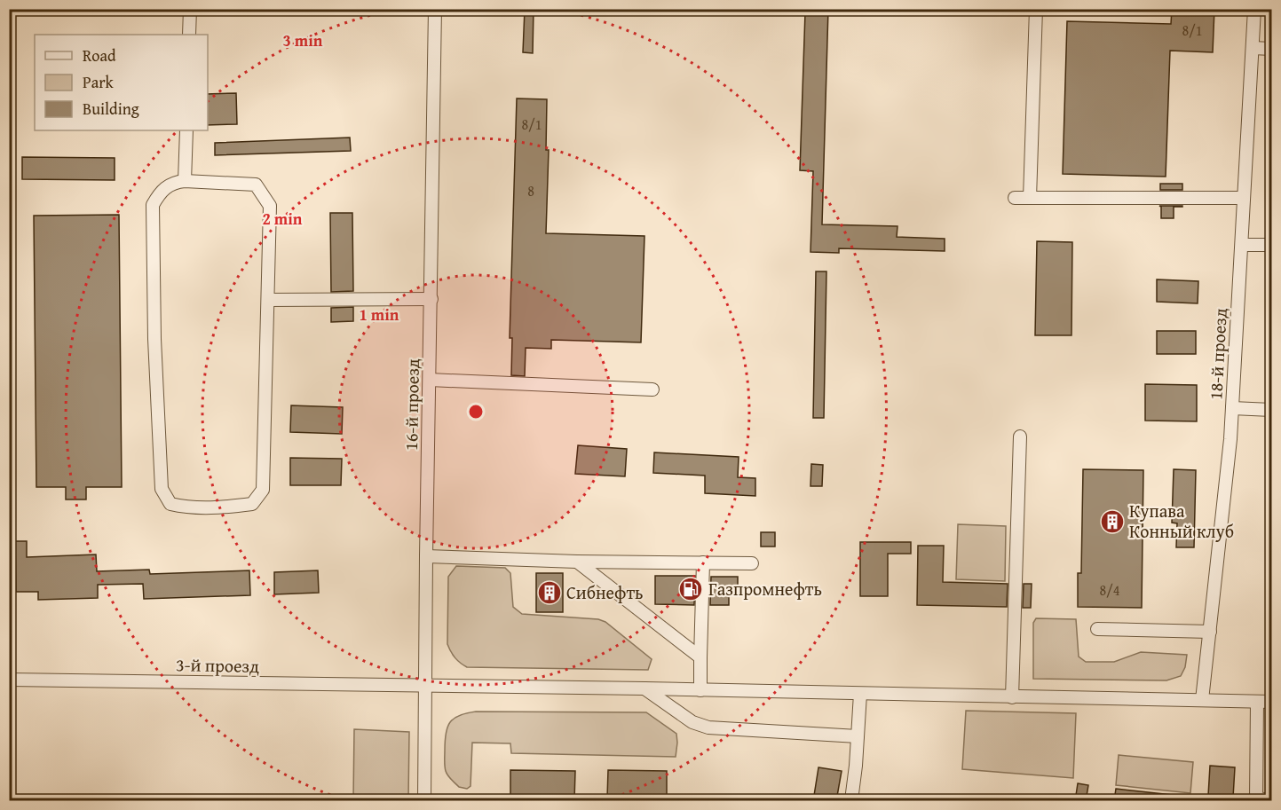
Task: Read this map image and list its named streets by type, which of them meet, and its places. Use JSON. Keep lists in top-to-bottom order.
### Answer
{
  "streets": {
    "street": ["18-й проезд", "16-й проезд", "3-й проезд"]
  },
  "crossings": [
    ["18-й проезд", "3-й проезд"],
    ["16-й проезд", "3-й проезд"]
  ],
  "places": {
    "building": ["Купава Конный клуб", "Сибнефть"],
    "fuel station": ["Газпромнефть"]
  },
  "house_numbers": [
    "8/1",
    "8/1",
    "8",
    "8/4"
  ],
  "legend": ["Road", "Park", "Building"],
  "rings": ["3 min", "2 min", "1 min"]
}
